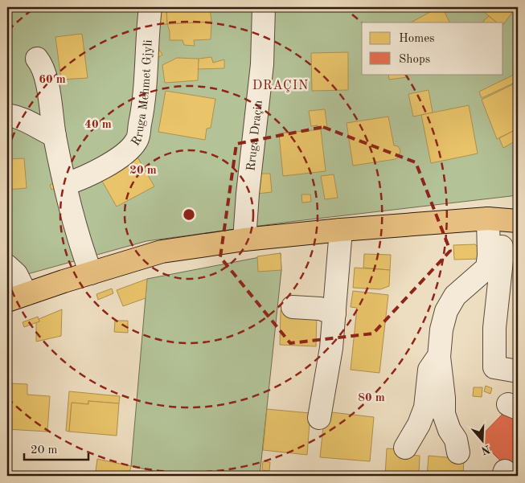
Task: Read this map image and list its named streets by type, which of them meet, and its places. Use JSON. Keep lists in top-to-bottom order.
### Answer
{
  "streets": {
    "street": ["Rruga Mehmet Gjyli", "Rruga Draçin"]
  },
  "districts": ["DRAÇIN"],
  "legend": ["Homes", "Shops"],
  "scale_bar": "20 m",
  "north": "bottom",
  "rings": [
    "60 m",
    "40 m",
    "20 m",
    "80 m"
  ]
}
